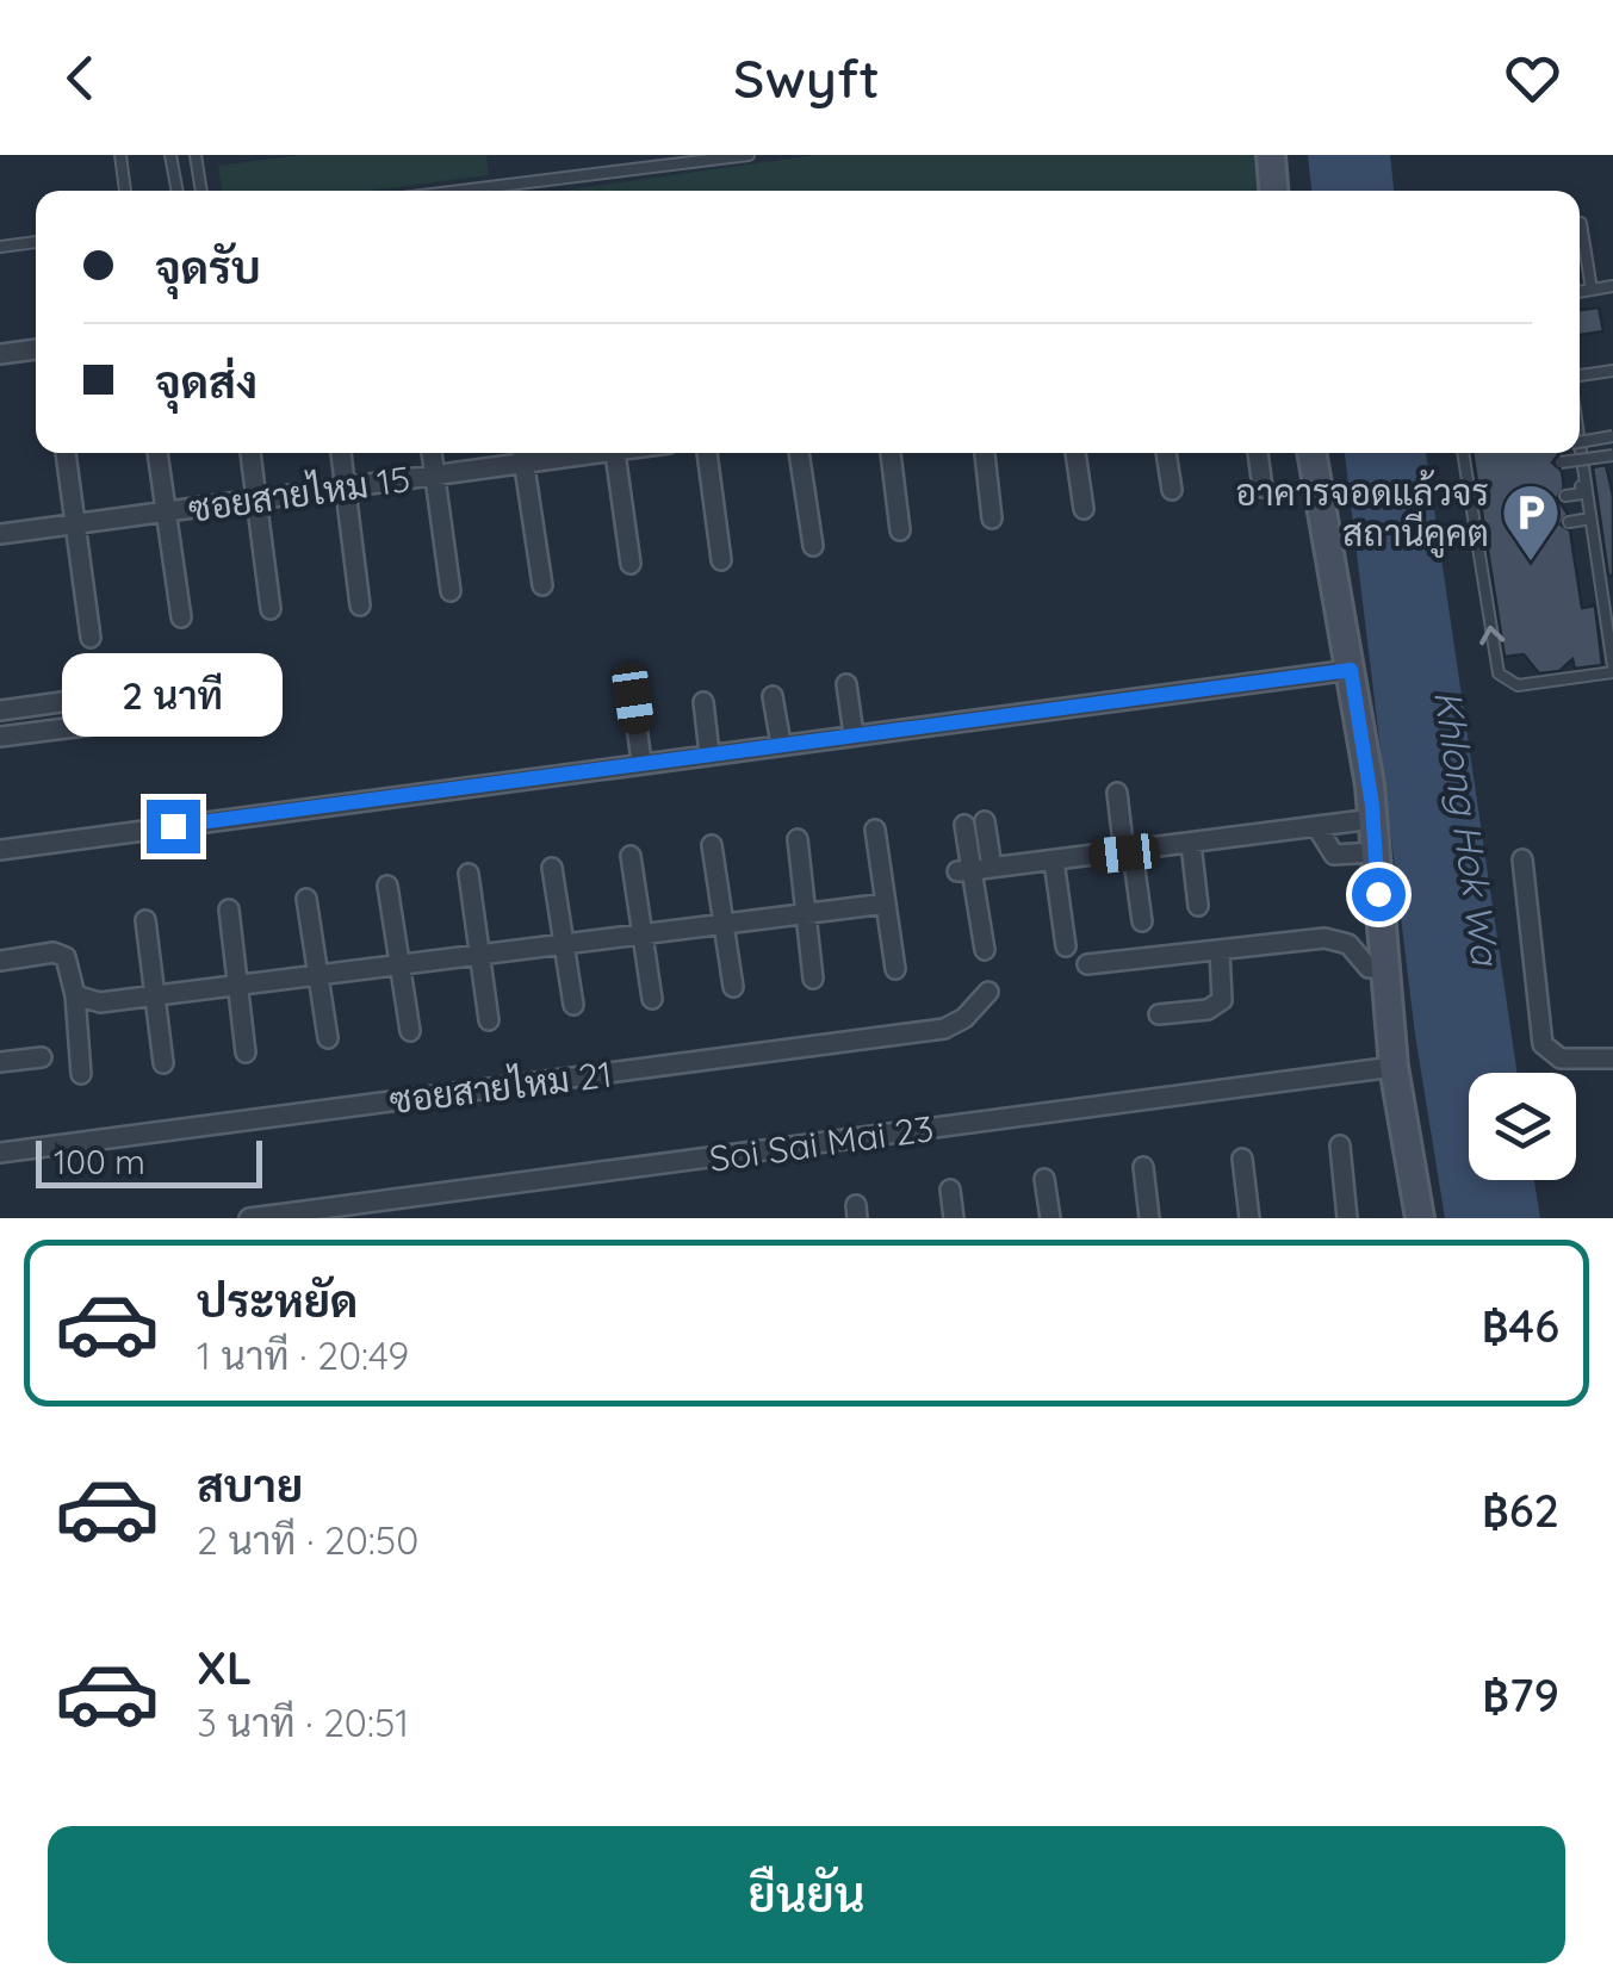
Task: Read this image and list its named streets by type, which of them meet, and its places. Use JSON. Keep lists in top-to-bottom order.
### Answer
{
  "streets": {
    "street": ["ซอยสายไหม 15", "ซอยสายไหม 21", "Soi Sai Mai 23"]
  },
  "water": ["Khlong Hok Wa"],
  "places": {
    "parking": ["อาคารจอดแล้วจร สถานีคูคต"]
  },
  "scale_bar": "100 m",
  "page": {
    "header": "Swyft",
    "banner": ["จุดรับ", "จุดส่ง"],
    "bubble": "2 นาที",
    "scale": "100 m",
    "list": [
      {
        "name": "ประหยัด",
        "note": "1 นาที · 20:49",
        "value": "฿46"
      },
      {
        "name": "สบาย",
        "note": "2 นาที · 20:50",
        "value": "฿62"
      },
      {
        "name": "XL",
        "note": "3 นาที · 20:51",
        "value": "฿79"
      }
    ],
    "buttons": "ยืนยัน"
  }
}
